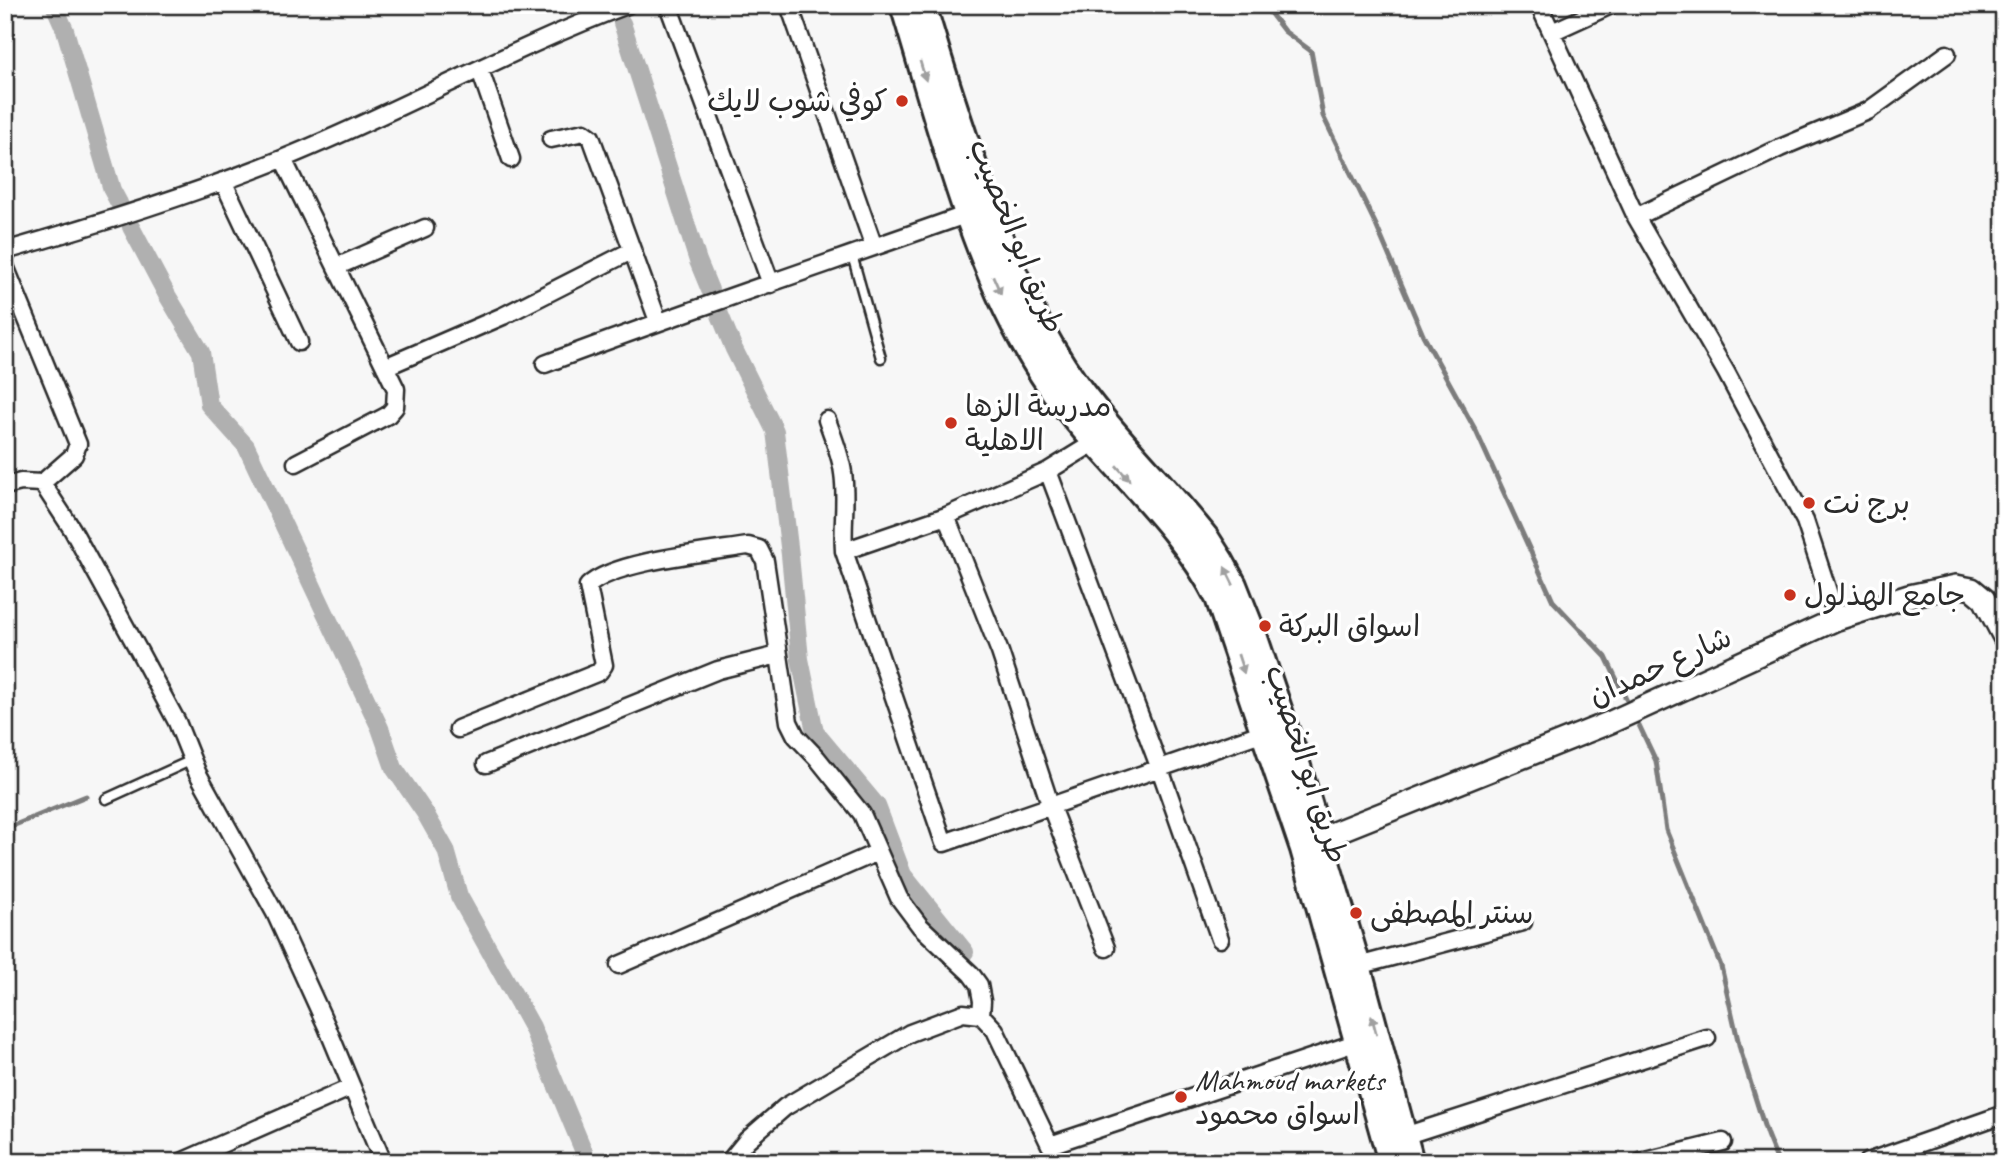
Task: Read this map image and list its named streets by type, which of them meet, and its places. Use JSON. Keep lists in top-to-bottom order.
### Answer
{
  "streets": {
    "main road": ["طريق ابو الخصيب", "شارع حمدان"]
  },
  "crossings": [
    ["طريق ابو الخصيب", "شارع حمدان"]
  ],
  "places": [
    "كوفي شوب لايك",
    "مدرسة الزها الاهلية",
    "برج نت",
    "جامع الهذلول",
    "اسواق البركة",
    "سنتر المصطفى",
    "Mahmoud markets اسواق محمود"
  ]
}
